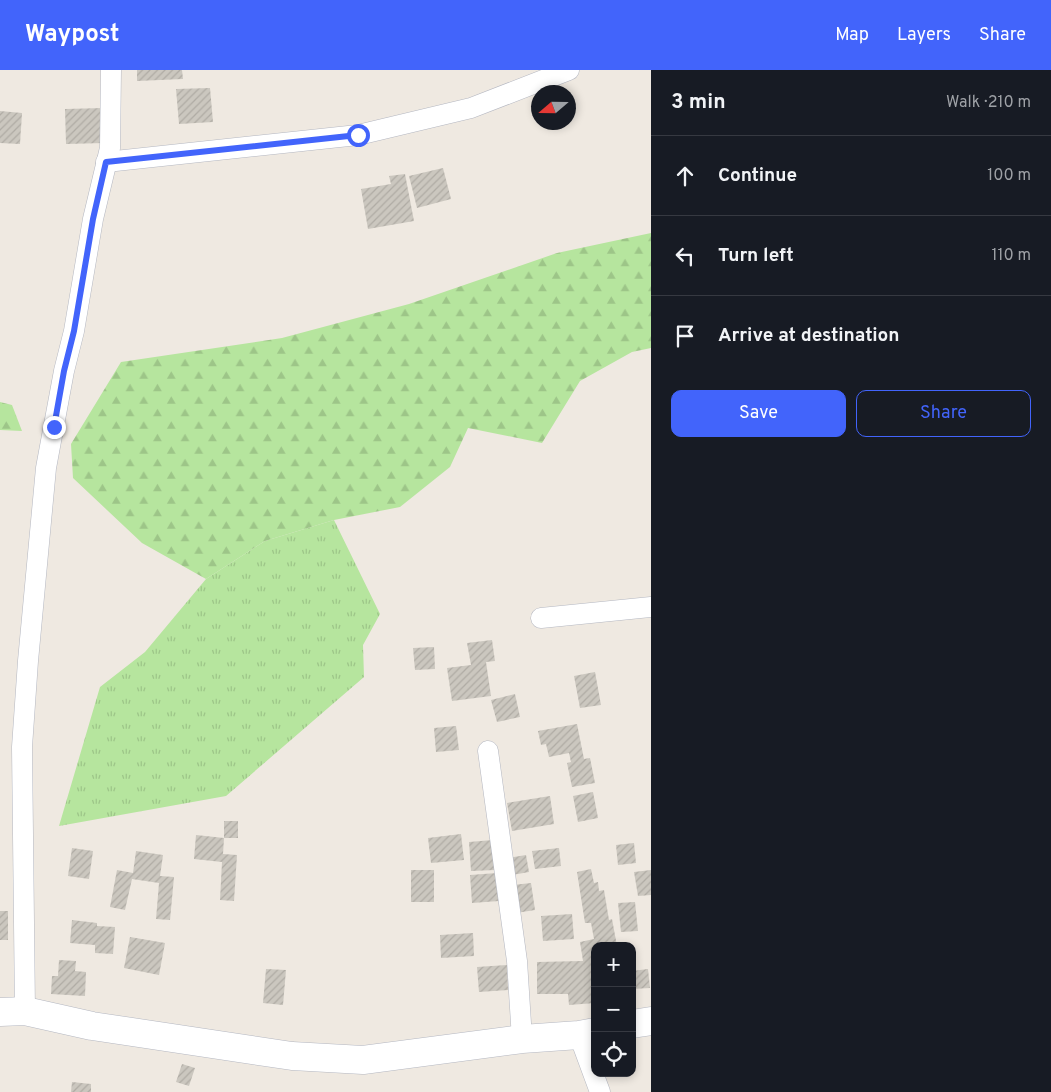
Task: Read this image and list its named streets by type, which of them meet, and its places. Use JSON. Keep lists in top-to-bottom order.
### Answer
{
  "north": "left",
  "page": {
    "header": "Waypost",
    "nav": ["Map", "Layers", "Share"],
    "heading": ["3 min", "Walk · 210 m"],
    "list": [
      ["Continue", "100 m"],
      ["Turn left", "110 m"],
      "Arrive at destination"
    ],
    "buttons": ["Save", "Share"],
    "map_buttons": ["+", "−"]
  }
}
